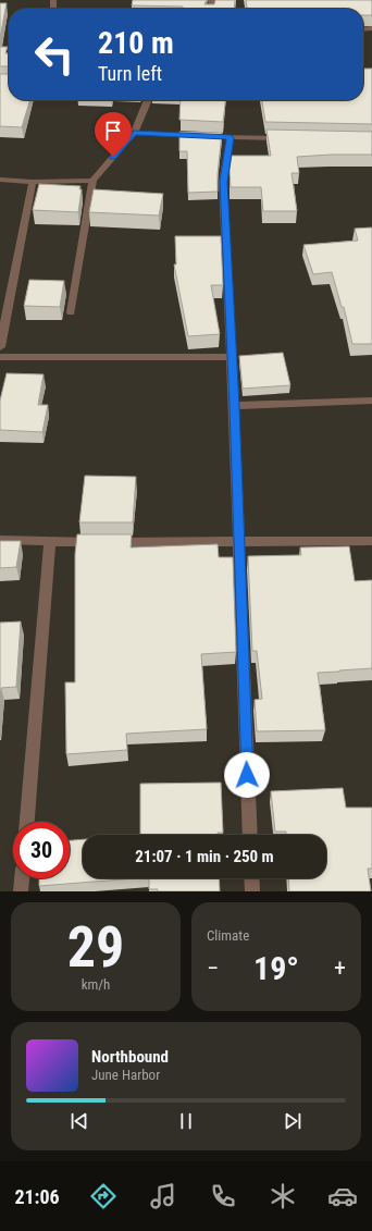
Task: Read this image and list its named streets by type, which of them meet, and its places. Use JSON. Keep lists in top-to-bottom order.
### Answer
{
  "page": {
    "turn": ["210 m", "Turn left"],
    "limit": "30",
    "trip": "21:07 · 1 min · 250 m",
    "tile": [
      ["29", "km/h"],
      "Climate"
    ],
    "heat": ["−", "19°", "+"],
    "song": ["Northbound", "June Harbor"],
    "tabs": "21:06"
  }
}
